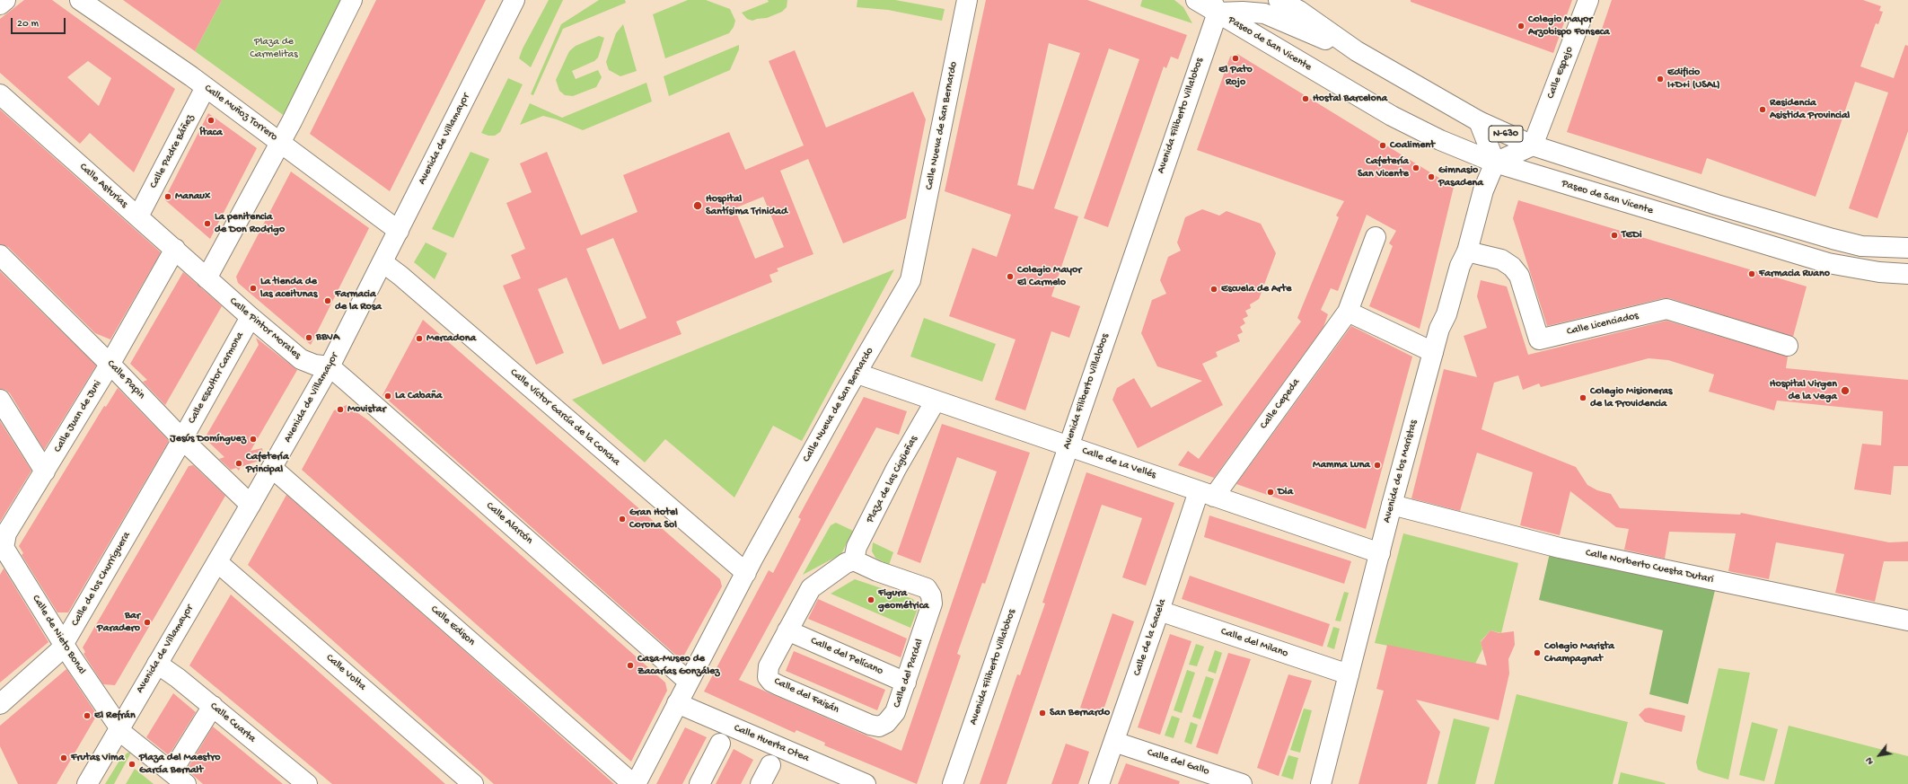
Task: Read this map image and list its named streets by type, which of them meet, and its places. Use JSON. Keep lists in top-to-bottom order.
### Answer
{
  "streets": {
    "main road": [
      "Paseo de San Vicente",
      "Calle Espejo",
      "Calle Muñoz Torrero",
      "Avenida Filiberto Villalobos",
      "Calle Nueva de San Bernardo",
      "N-630",
      "Avenida de Villamayor",
      "Calle Padre Báñez",
      "Calle Asturias",
      "Calle Licenciados",
      "Calle Pintor Morales",
      "Calle Escultor Carmona",
      "Calle Papin",
      "Calle Cepeda",
      "Calle Juan de Juni",
      "Calle Víctor García de la Concha",
      "Calle de La Vellés",
      "Avenida de los Maristas",
      "Plaza de las Cigüeñas",
      "Calle Alarcón",
      "Calle Norberto Cuesta Dutari",
      "Calle de los Churriguera",
      "Calle Edison",
      "Calle de Nieto Bonal",
      "Calle de la Gacela",
      "Calle del Milano",
      "Calle del Pelícano",
      "Calle Volta",
      "Calle del Pardal",
      "Calle del Faisán",
      "Calle Cuarta",
      "Calle Huerta Otea",
      "Calle del Gallo"
    ]
  },
  "crossings": [
    ["Paseo de San Vicente", "Calle Espejo"],
    ["Paseo de San Vicente", "Avenida Filiberto Villalobos"],
    ["Paseo de San Vicente", "Avenida de los Maristas"],
    ["Calle Muñoz Torrero", "Avenida de Villamayor"],
    ["Calle Muñoz Torrero", "Calle Padre Báñez"],
    ["Avenida Filiberto Villalobos", "Calle de La Vellés"],
    ["Calle Nueva de San Bernardo", "Calle Víctor García de la Concha"],
    ["Calle Nueva de San Bernardo", "Calle de La Vellés"],
    ["Calle Nueva de San Bernardo", "Calle Alarcón"],
    ["Calle Nueva de San Bernardo", "Calle Huerta Otea"],
    ["Avenida de Villamayor", "Calle Pintor Morales"],
    ["Avenida de Villamayor", "Calle Papin"],
    ["Avenida de Villamayor", "Calle Víctor García de la Concha"],
    ["Avenida de Villamayor", "Calle Alarcón"],
    ["Avenida de Villamayor", "Calle Edison"],
    ["Avenida de Villamayor", "Calle de Nieto Bonal"],
    ["Avenida de Villamayor", "Calle Volta"],
    ["Avenida de Villamayor", "Calle Cuarta"],
    ["Calle Padre Báñez", "Calle Asturias"],
    ["Calle Asturias", "Calle Pintor Morales"],
    ["Calle Asturias", "Calle Juan de Juni"],
    ["Calle Licenciados", "Avenida de los Maristas"],
    ["Calle Pintor Morales", "Calle Escultor Carmona"],
    ["Calle Pintor Morales", "Calle Alarcón"],
    ["Calle Escultor Carmona", "Calle Papin"],
    ["Calle Escultor Carmona", "Calle de los Churriguera"],
    ["Calle Papin", "Calle Juan de Juni"],
    ["Calle Papin", "Calle de los Churriguera"],
    ["Calle Cepeda", "Calle de La Vellés"],
    ["Calle Cepeda", "Calle de la Gacela"],
    ["Calle Juan de Juni", "Calle de Nieto Bonal"],
    ["Calle de La Vellés", "Avenida de los Maristas"],
    ["Calle de La Vellés", "Plaza de las Cigüeñas"],
    ["Calle de La Vellés", "Calle de la Gacela"],
    ["Avenida de los Maristas", "Calle Norberto Cuesta Dutari"],
    ["Avenida de los Maristas", "Calle del Milano"],
    ["Plaza de las Cigüeñas", "Calle del Pardal"],
    ["Plaza de las Cigüeñas", "Calle del Faisán"],
    ["Calle de los Churriguera", "Calle de Nieto Bonal"],
    ["Calle de la Gacela", "Calle del Milano"],
    ["Calle de la Gacela", "Calle del Gallo"],
    ["Calle del Pelícano", "Calle del Pardal"],
    ["Calle del Pelícano", "Calle del Faisán"],
    ["Calle del Pardal", "Calle del Faisán"]
  ],
  "parks": ["Plaza de Carmelitas"],
  "places": [
    "Colegio Mayor Arzobispo Fonseca",
    "El Pato Rojo",
    "Edificio I+D+i (USAL)",
    "Hostal Barcelona",
    "Residencia Asistida Provincial",
    "Ítaca",
    "Coaliment",
    "Cafetería San Vicente",
    "Gimnasio Pasadena",
    "Manaux",
    "Hospital Santísima Trinidad",
    "La penitencia de Don Rodrigo",
    "TEDi",
    "Farmacia Ruano",
    "Colegio Mayor El Carmelo",
    "La tienda de las aceitunas",
    "Escuela de Arte",
    "Farmacia de la Rosa",
    "BBVA",
    "Mercadona",
    "Hospital Virgen de la Vega",
    "La Cabaña",
    "Colegio Misioneras de la Providencia",
    "Movistar",
    "Jesús Domínguez",
    "Cafetería Principal",
    "Mamma Luna",
    "Dia",
    "Gran Hotel Corona Sol",
    "Figura geométrica",
    "Bar Paradero",
    "Colegio Marista Champagnat",
    "Casa-Museo de Zacarías González",
    "San Bernardo",
    "El Refrán",
    "Frutas Vima",
    "Plaza del Maestro García Bernalt"
  ],
  "scale_bar": "20 m",
  "north": "bottom left"
}
